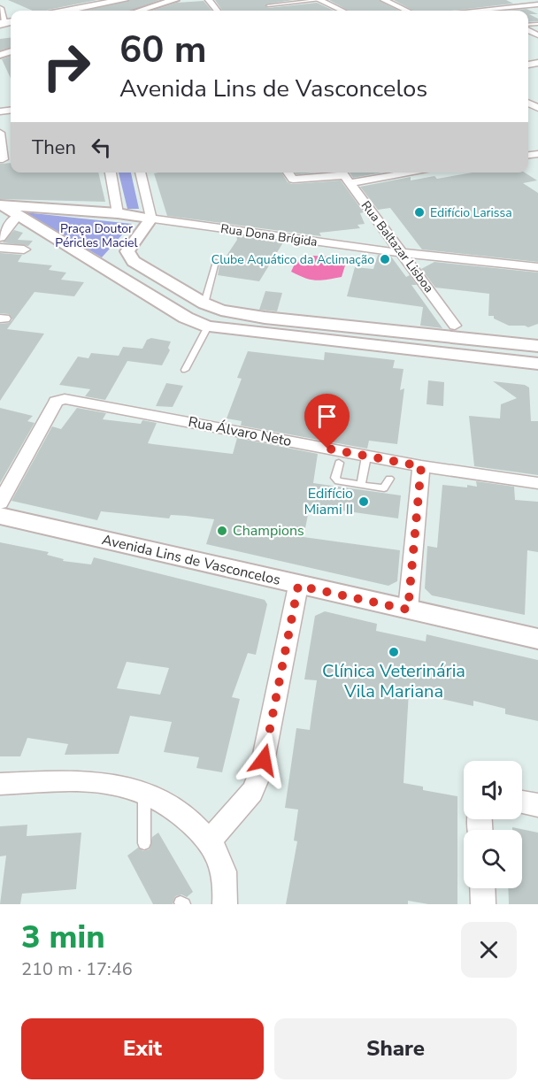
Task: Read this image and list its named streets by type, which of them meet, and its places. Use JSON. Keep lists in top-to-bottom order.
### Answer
{
  "streets": {
    "street": [
      "Rua Dona Brígida",
      "Rua Baltazar Lisboa",
      "Rua Álvaro Neto",
      "Avenida Lins de Vasconcelos"
    ]
  },
  "crossings": [
    ["Rua Dona Brígida", "Rua Baltazar Lisboa"]
  ],
  "parks": ["Praça Doutor Péricles Maciel"],
  "places": [
    "Edifício Larissa",
    "Clube Aquático da Aclimação",
    "Edifício Miami II",
    "Champions",
    "Clínica Veterinária Vila Mariana"
  ],
  "page": {
    "turn": ["60 m", "Avenida Lins de Vasconcelos"],
    "then": "Then",
    "heading": ["3 min", "210 m · 17:46"],
    "buttons": ["Exit", "Share"]
  }
}
